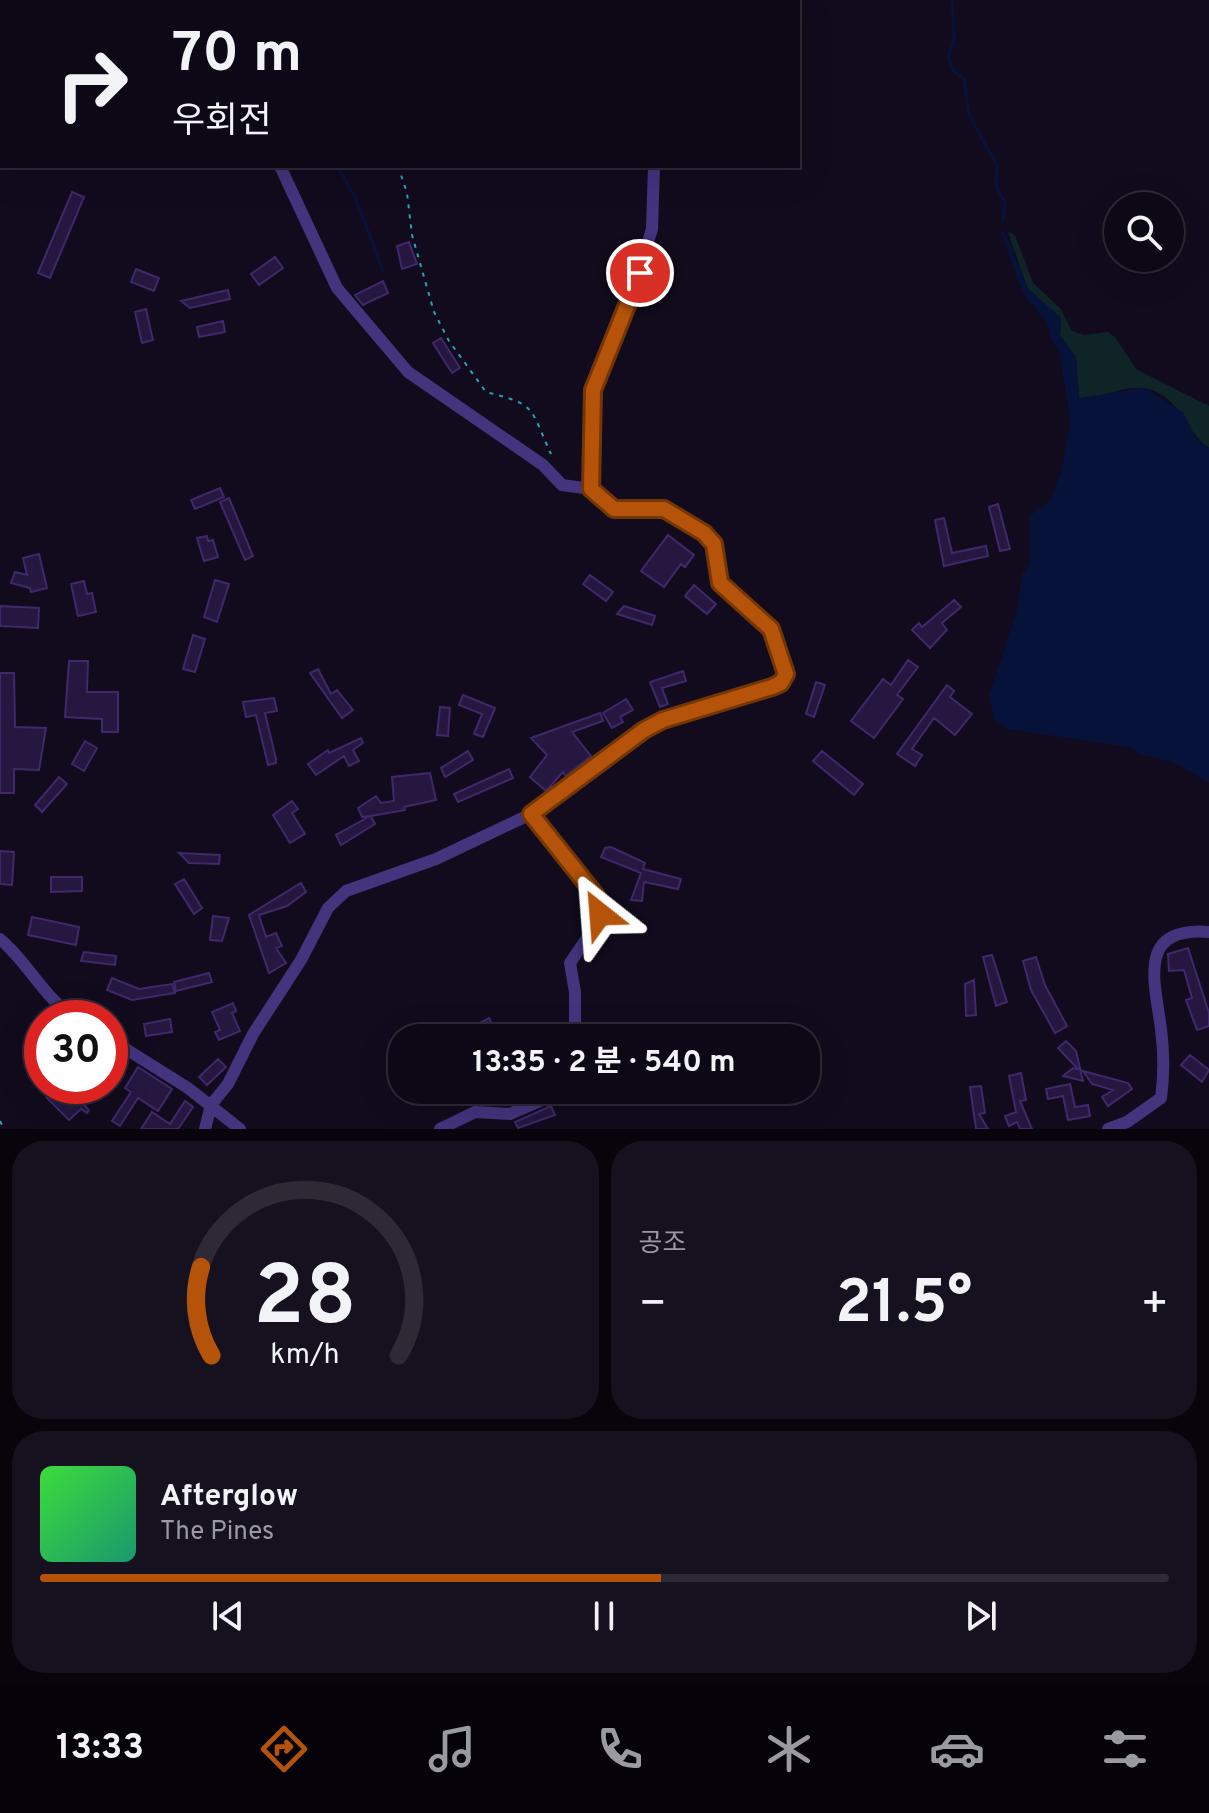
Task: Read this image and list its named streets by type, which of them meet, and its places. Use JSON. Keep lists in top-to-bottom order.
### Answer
{
  "page": {
    "turn": ["70 m", "우회전"],
    "limit": "30",
    "trip": "13:35 · 2 분 · 540 m",
    "tile": "공조",
    "heat": ["−", "21.5°", "+"],
    "song": ["Afterglow", "The Pines"],
    "tabs": "13:33",
    "gauge": ["28", "km/h"]
  }
}
